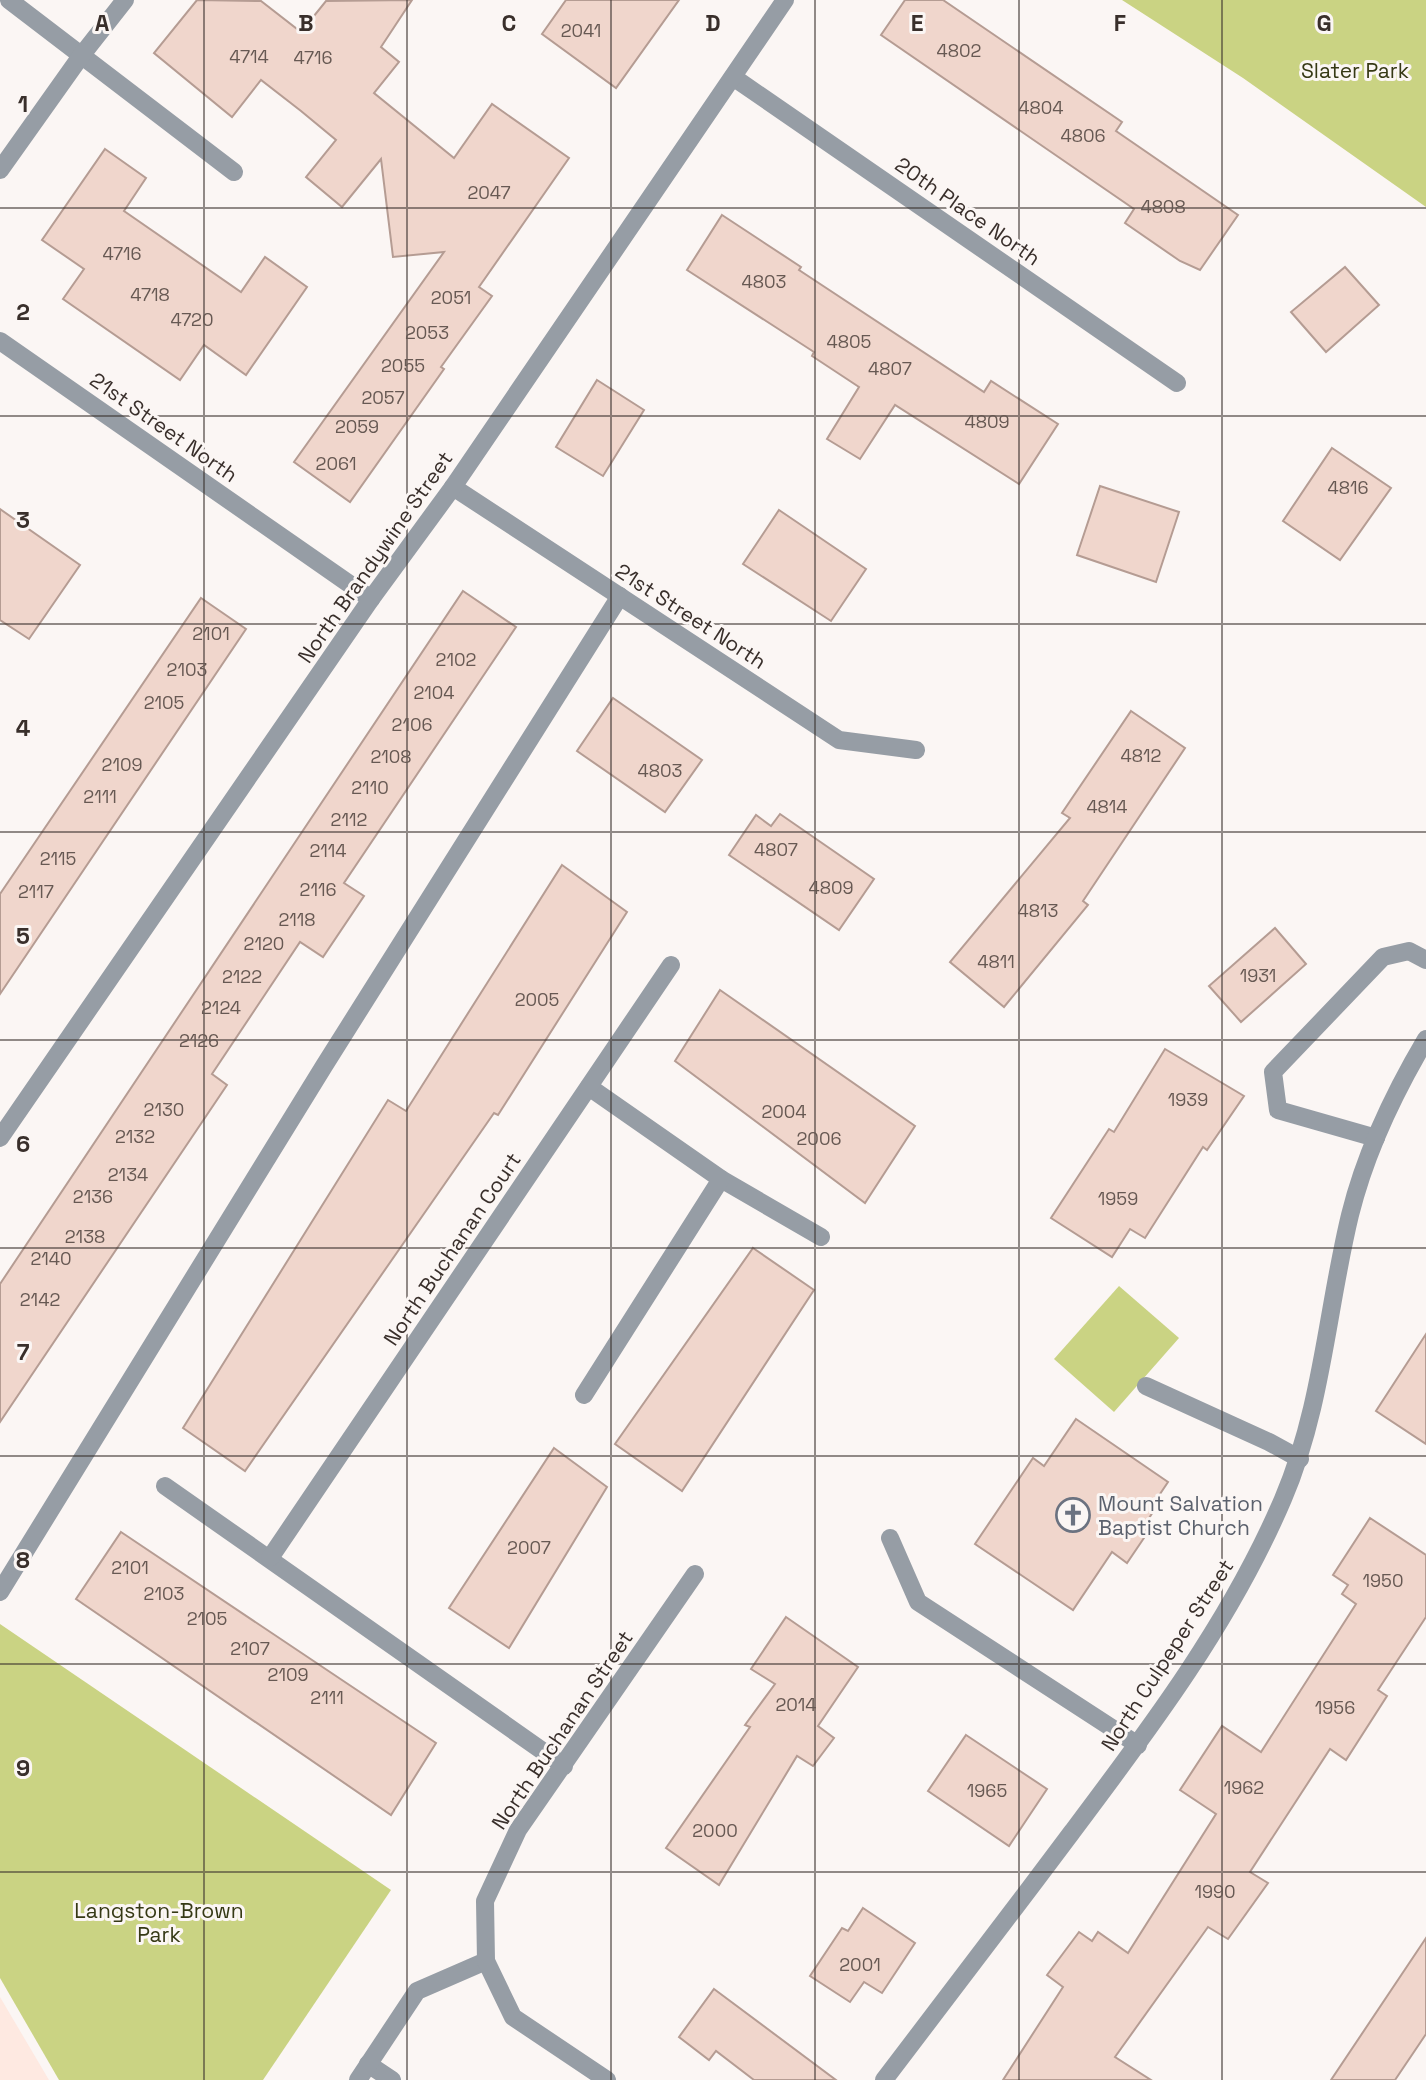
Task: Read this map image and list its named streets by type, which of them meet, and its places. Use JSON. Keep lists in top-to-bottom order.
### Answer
{
  "streets": {
    "street": [
      "20th Place North",
      "21st Street North",
      "North Brandywine Street",
      "North Buchanan Court",
      "North Culpeper Street",
      "North Buchanan Street"
    ]
  },
  "crossings": [
    ["20th Place North", "North Brandywine Street"],
    ["21st Street North", "North Brandywine Street"]
  ],
  "parks": ["Slater Park", "Langston-Brown Park"],
  "places": {
    "church": ["Mount Salvation Baptist Church"]
  },
  "house_numbers": [
    "2041",
    "4802",
    "4714",
    "4716",
    "4804",
    "4806",
    "2047",
    "4808",
    "4716",
    "4803",
    "4718",
    "2051",
    "4720",
    "2053",
    "4805",
    "2055",
    "4807",
    "2057",
    "4809",
    "2059",
    "2061",
    "4816",
    "2101",
    "2102",
    "2103",
    "2104",
    "2105",
    "2106",
    "4812",
    "2108",
    "2109",
    "4803",
    "2110",
    "2111",
    "4814",
    "2112",
    "4807",
    "2114",
    "2115",
    "4809",
    "2116",
    "2117",
    "4813",
    "2118",
    "2120",
    "4811",
    "1931",
    "2122",
    "2005",
    "2124",
    "2126",
    "1939",
    "2130",
    "2004",
    "2132",
    "2006",
    "2134",
    "2136",
    "1959",
    "2138",
    "2140",
    "2142",
    "2007",
    "2101",
    "1950",
    "2103",
    "2105",
    "2107",
    "2109",
    "2111",
    "2014",
    "1956",
    "1962",
    "1965",
    "2000",
    "1990",
    "2001"
  ],
  "grid": {
    "columns": [
      "A",
      "B",
      "C",
      "D",
      "E",
      "F",
      "G"
    ],
    "rows": [
      "1",
      "2",
      "3",
      "4",
      "5",
      "6",
      "7",
      "8",
      "9"
    ]
  }
}
